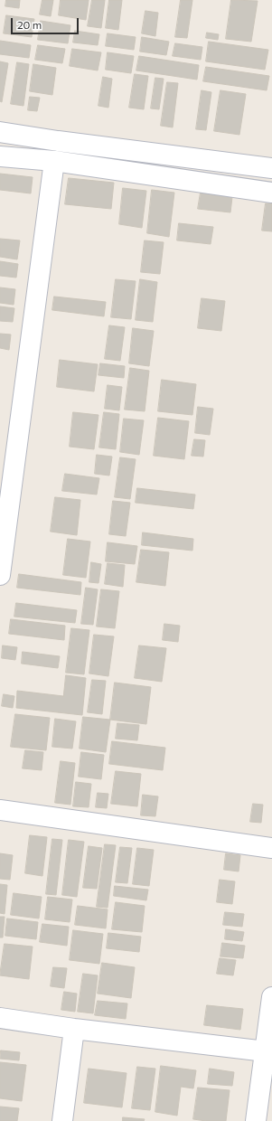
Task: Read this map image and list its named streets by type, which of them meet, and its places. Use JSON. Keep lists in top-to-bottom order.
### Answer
{
  "scale_bar": "20 m"
}
